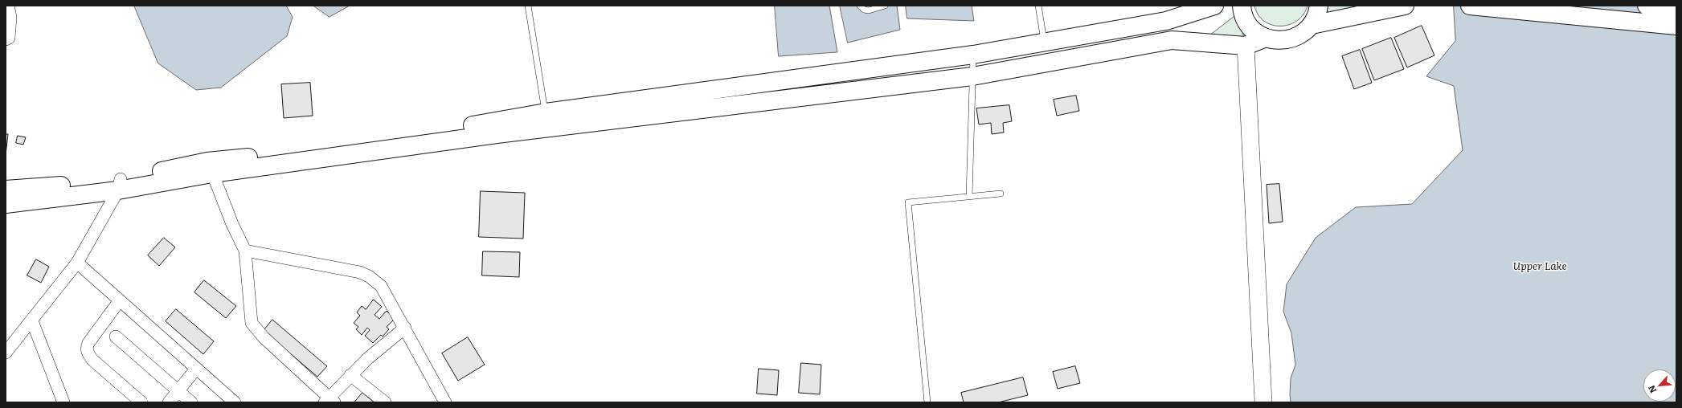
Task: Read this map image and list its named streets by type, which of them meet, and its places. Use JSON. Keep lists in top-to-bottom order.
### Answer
{
  "water": ["Upper Lake"],
  "north": "bottom left"
}
